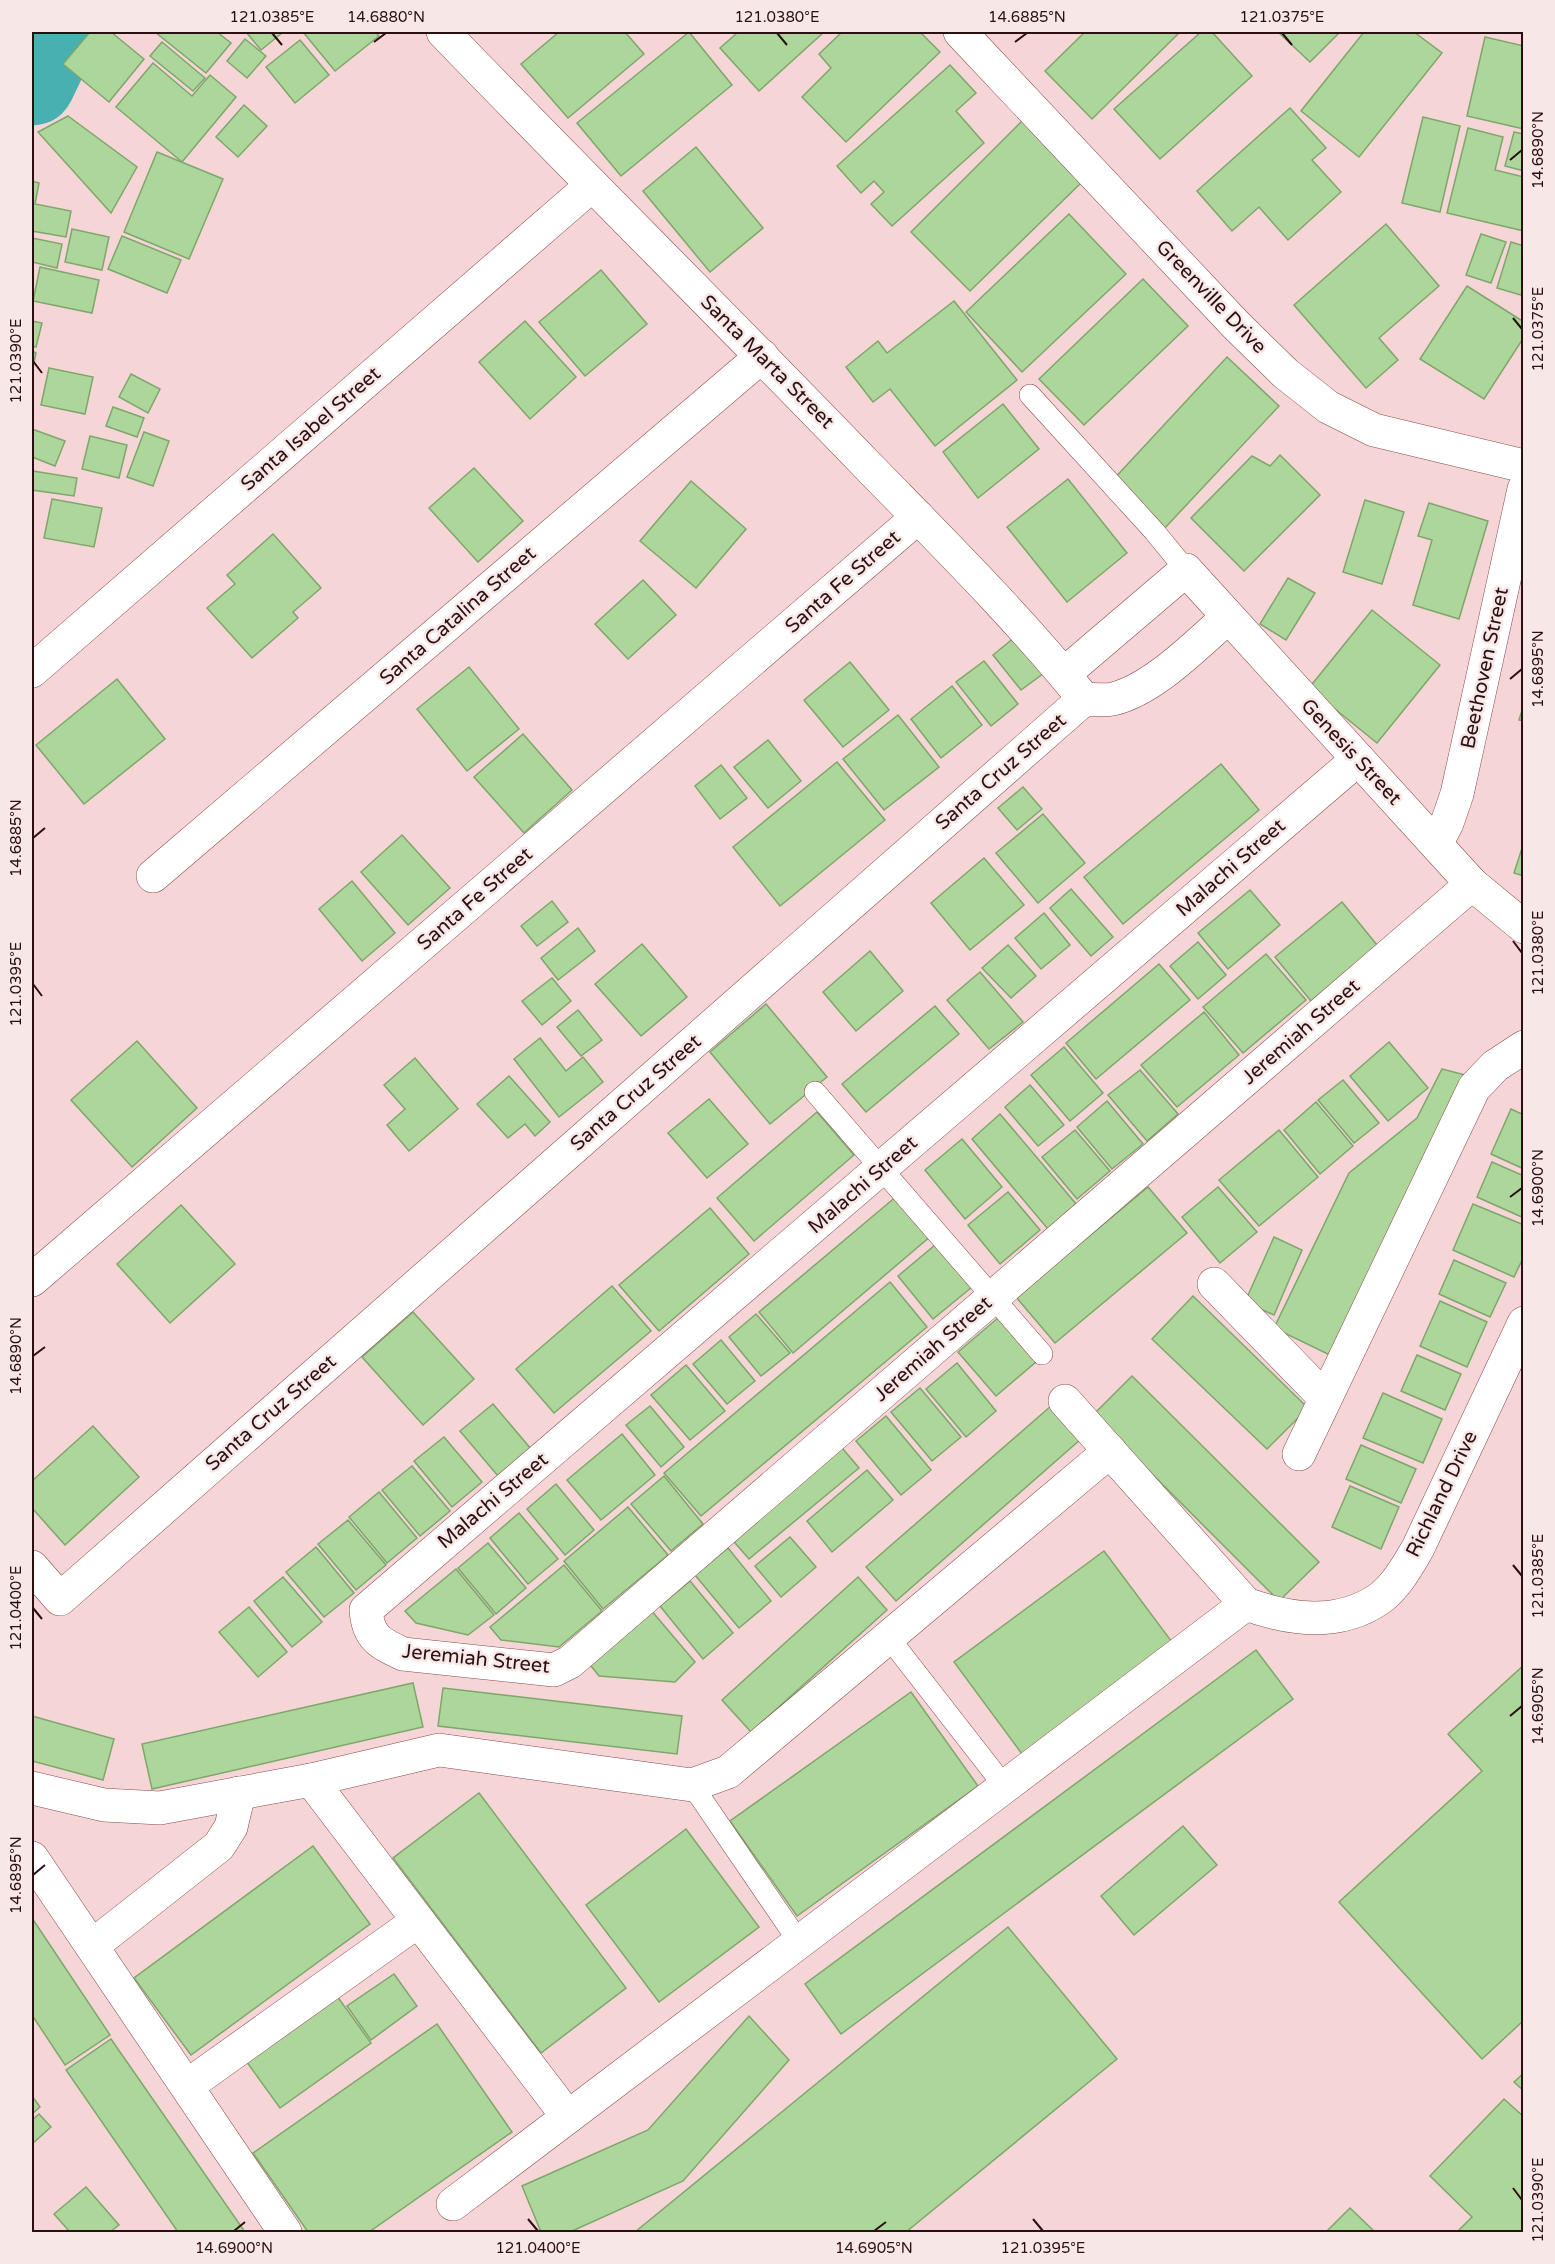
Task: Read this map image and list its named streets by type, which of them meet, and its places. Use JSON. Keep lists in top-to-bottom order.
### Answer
{
  "streets": {
    "street": [
      "Greenville Drive",
      "Santa Marta Street",
      "Santa Isabel Street",
      "Santa Fe Street",
      "Santa Catalina Street",
      "Beethoven Street",
      "Genesis Street",
      "Santa Cruz Street",
      "Malachi Street",
      "Jeremiah Street",
      "Richland Drive"
    ]
  },
  "crossings": [
    ["Santa Marta Street", "Santa Isabel Street"],
    ["Santa Marta Street", "Santa Fe Street"],
    ["Santa Marta Street", "Santa Catalina Street"],
    ["Santa Marta Street", "Santa Cruz Street"],
    ["Beethoven Street", "Genesis Street"],
    ["Genesis Street", "Santa Cruz Street"],
    ["Genesis Street", "Malachi Street"],
    ["Genesis Street", "Jeremiah Street"],
    ["Malachi Street", "Jeremiah Street"]
  ],
  "coordinates": [
    "121.0385°E",
    "14.6880°N",
    "121.0380°E",
    "14.6885°N",
    "121.0375°E",
    "14.6890°N",
    "121.0390°E",
    "14.6895°N",
    "121.0395°E",
    "14.6900°N",
    "121.0400°E",
    "14.6905°N"
  ]
}
